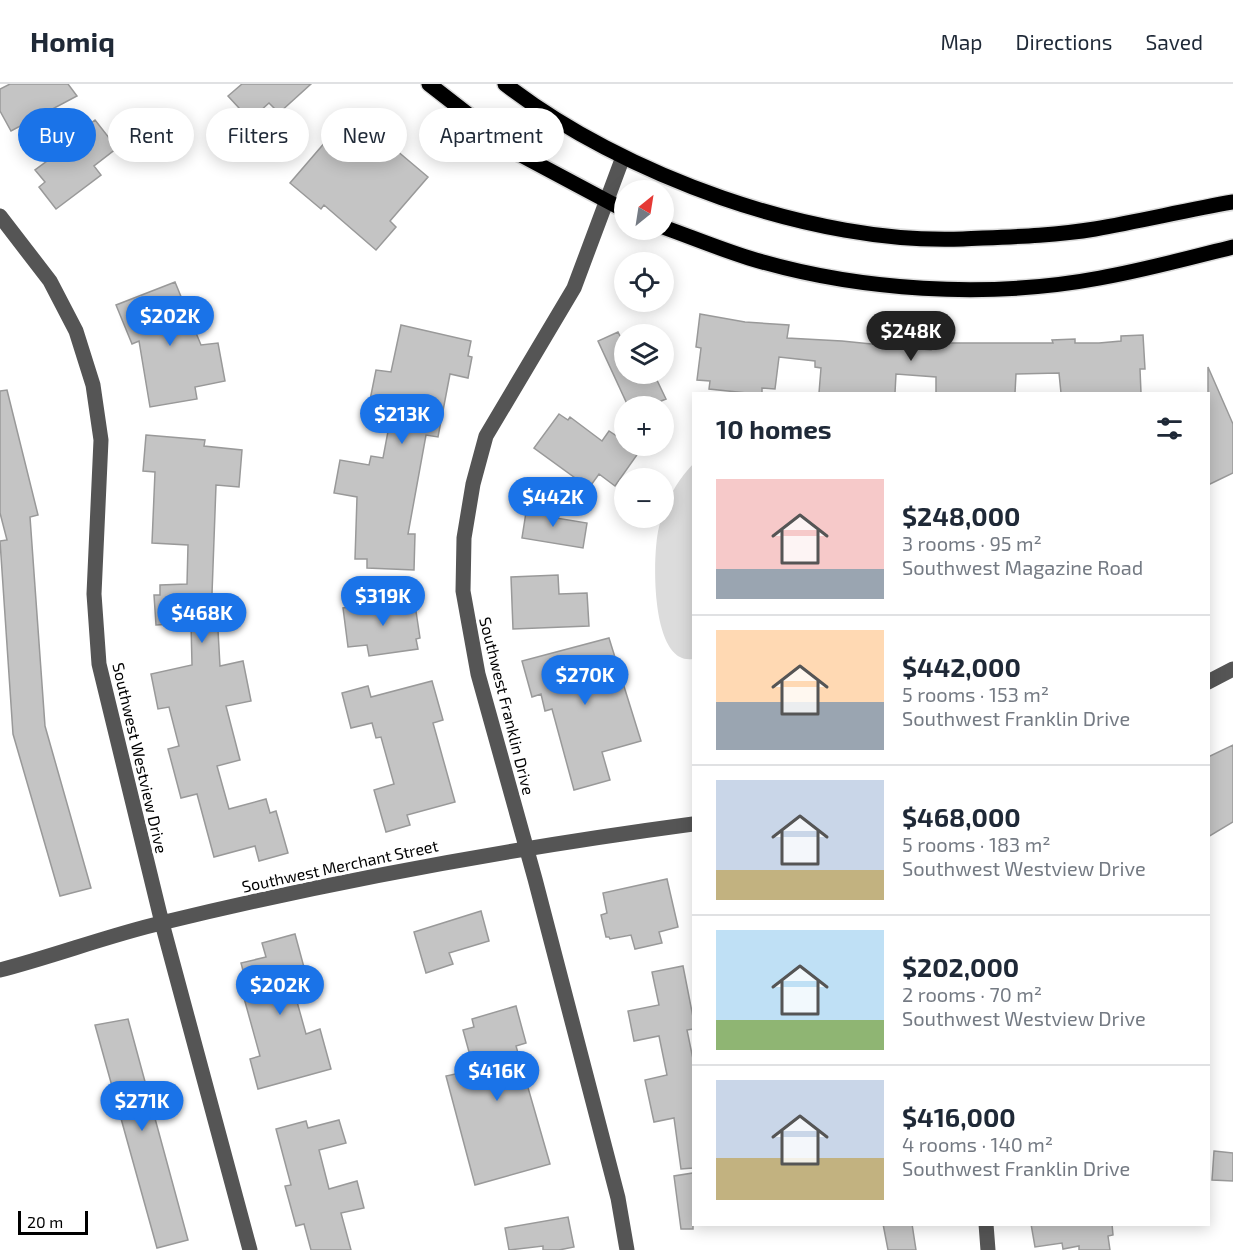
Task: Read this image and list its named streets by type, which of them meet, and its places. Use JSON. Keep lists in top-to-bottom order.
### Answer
{
  "streets": {
    "street": ["Southwest Franklin Drive", "Southwest Westview Drive", "Southwest Merchant Street"]
  },
  "crossings": [
    ["Southwest Franklin Drive", "Southwest Merchant Street"],
    ["Southwest Westview Drive", "Southwest Merchant Street"]
  ],
  "scale_bar": "20 m",
  "north": "top right",
  "page": {
    "header": "Homiq",
    "nav": ["Map", "Directions", "Saved"],
    "chip": [
      "Buy",
      "Rent",
      "Filters",
      "New",
      "Apartment"
    ],
    "map_buttons": ["+", "−"],
    "price": [
      "$202K",
      "$248K",
      "$213K",
      "$442K",
      "$319K",
      "$468K",
      "$270K",
      "$202K",
      "$416K",
      "$271K"
    ],
    "heading": "10 homes",
    "list": [
      {
        "name": "$248,000",
        "note": "3 rooms · 95 m² · Southwest Magazine Road"
      },
      {
        "name": "$442,000",
        "note": "5 rooms · 153 m² · Southwest Franklin Drive"
      },
      {
        "name": "$468,000",
        "note": "5 rooms · 183 m² · Southwest Westview Drive"
      },
      {
        "name": "$202,000",
        "note": "2 rooms · 70 m² · Southwest Westview Drive"
      },
      {
        "name": "$416,000",
        "note": "4 rooms · 140 m² · Southwest Franklin Drive"
      }
    ],
    "scale": "20 m"
  }
}
